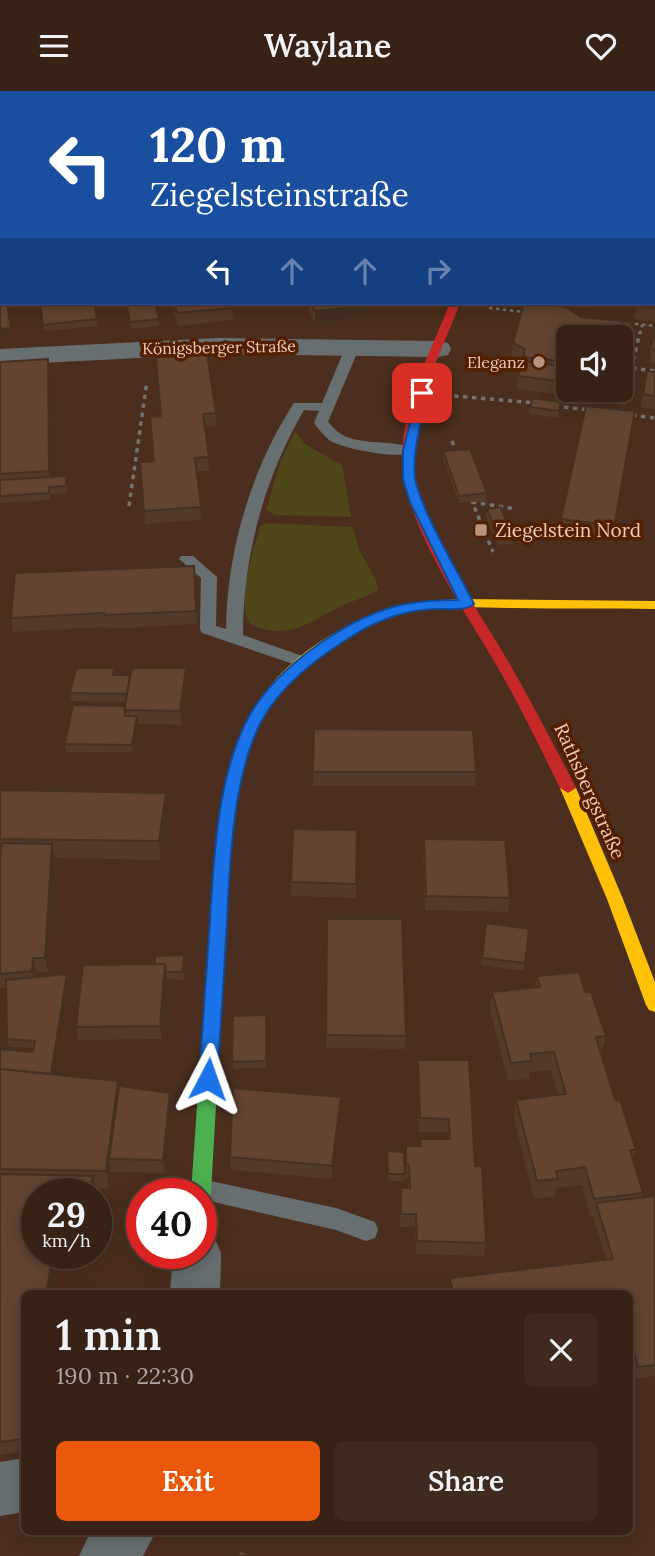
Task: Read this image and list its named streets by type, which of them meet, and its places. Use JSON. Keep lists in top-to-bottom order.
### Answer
{
  "streets": {
    "street": ["Königsberger Straße", "Rathsbergstraße"]
  },
  "crossings": [
    ["Königsberger Straße", "Rathsbergstraße"]
  ],
  "places": {
    "other": ["Eleganz"],
    "transit": ["Ziegelstein Nord"]
  },
  "page": {
    "header": "Waylane",
    "turn": ["120 m", "Ziegelsteinstraße"],
    "speed": "29 km/h",
    "limit": "40",
    "heading": ["1 min", "190 m · 22:30"],
    "buttons": ["Exit", "Share"]
  }
}
